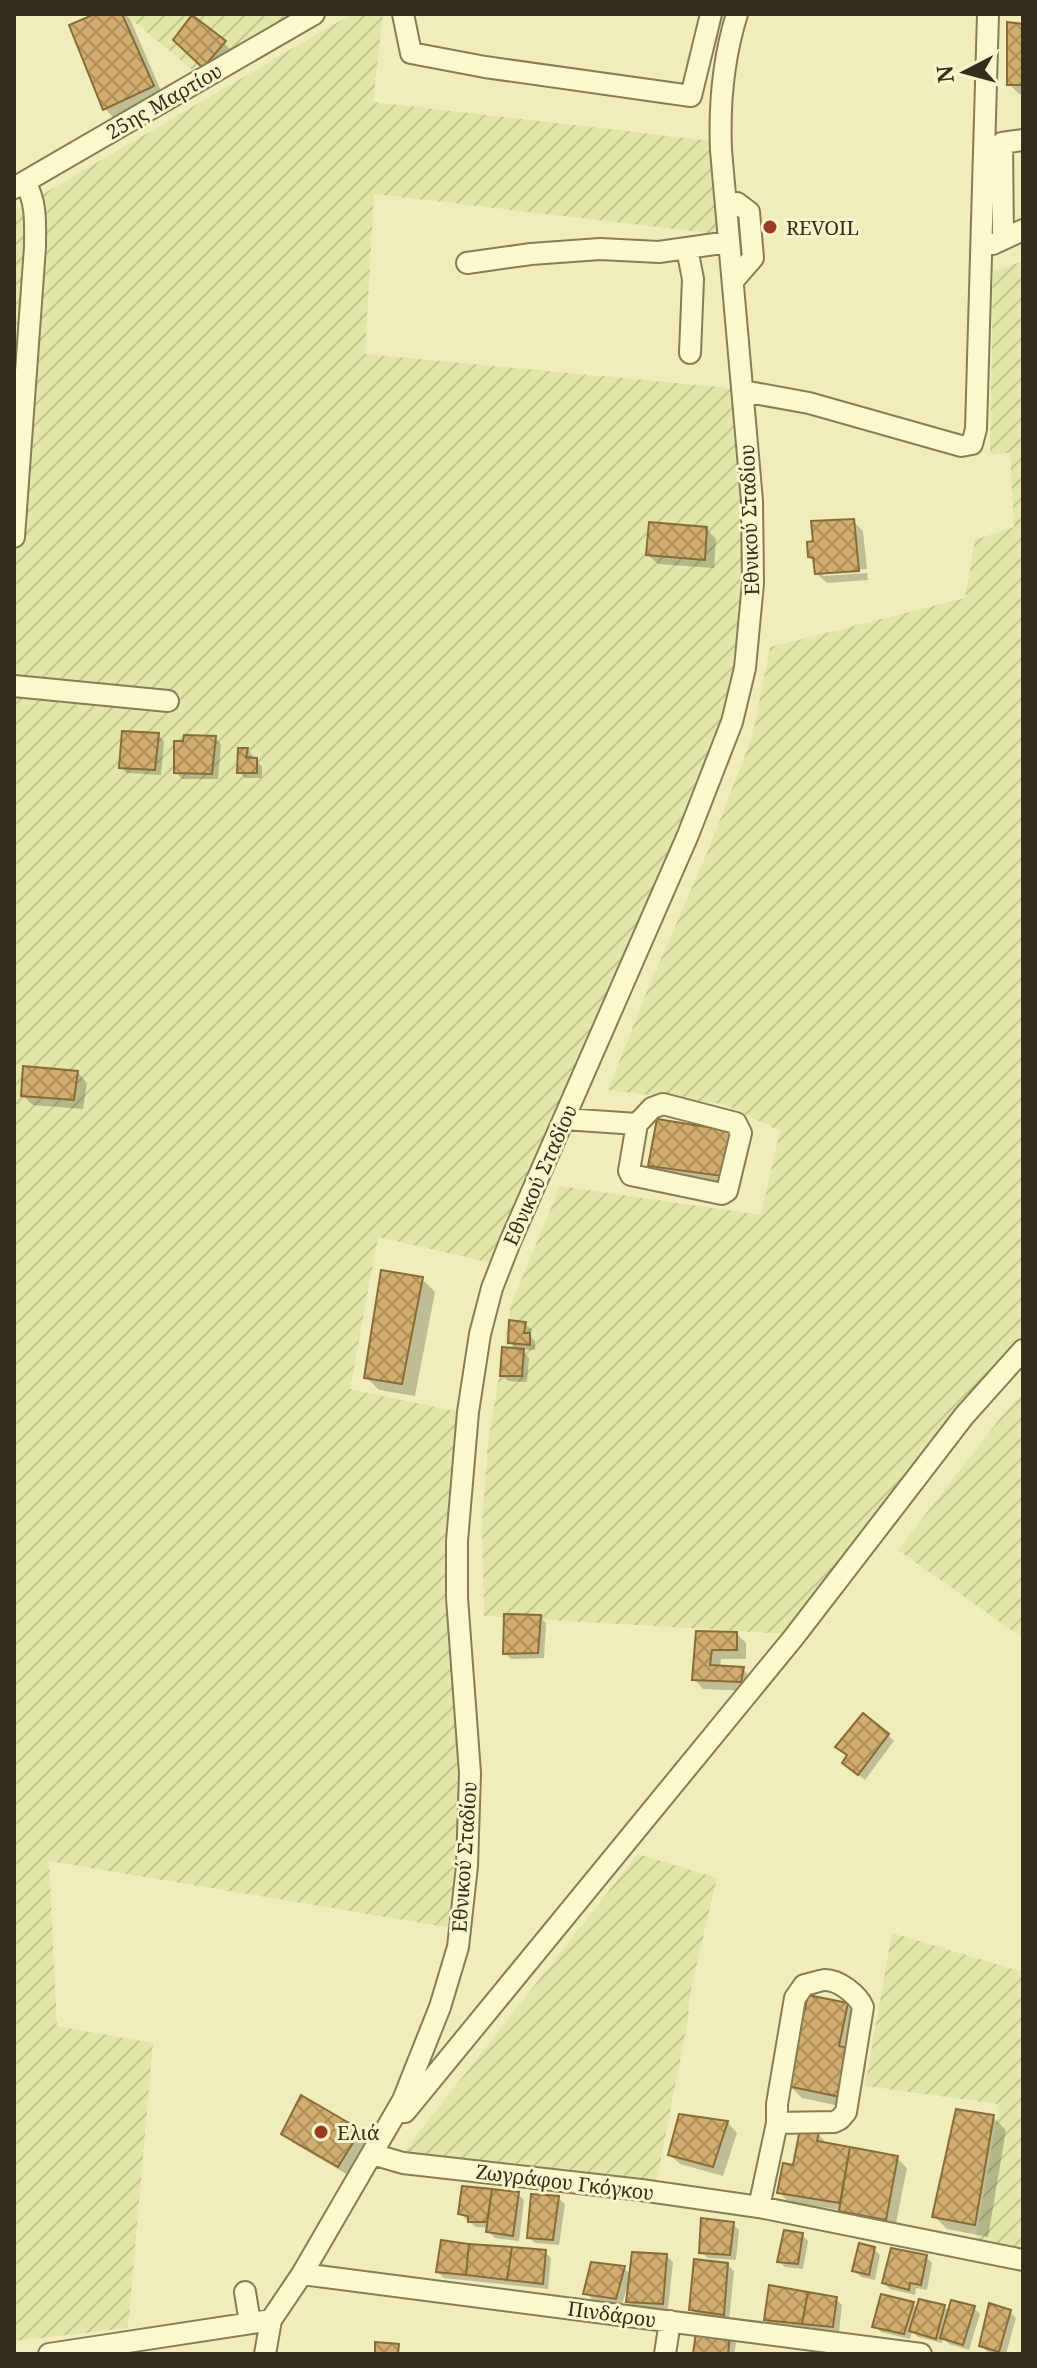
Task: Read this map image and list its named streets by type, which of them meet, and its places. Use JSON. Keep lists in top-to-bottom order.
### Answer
{
  "streets": {
    "street": [
      "25ης Μαρτίου",
      "Εθνικού Σταδίου",
      "Ζωγράφου Γκόγκου",
      "Πινδάρου"
    ]
  },
  "crossings": [
    ["Εθνικού Σταδίου", "Ζωγράφου Γκόγκου"],
    ["Εθνικού Σταδίου", "Πινδάρου"]
  ],
  "places": ["REVOIL", "Ελιά"],
  "north": "left"
}
